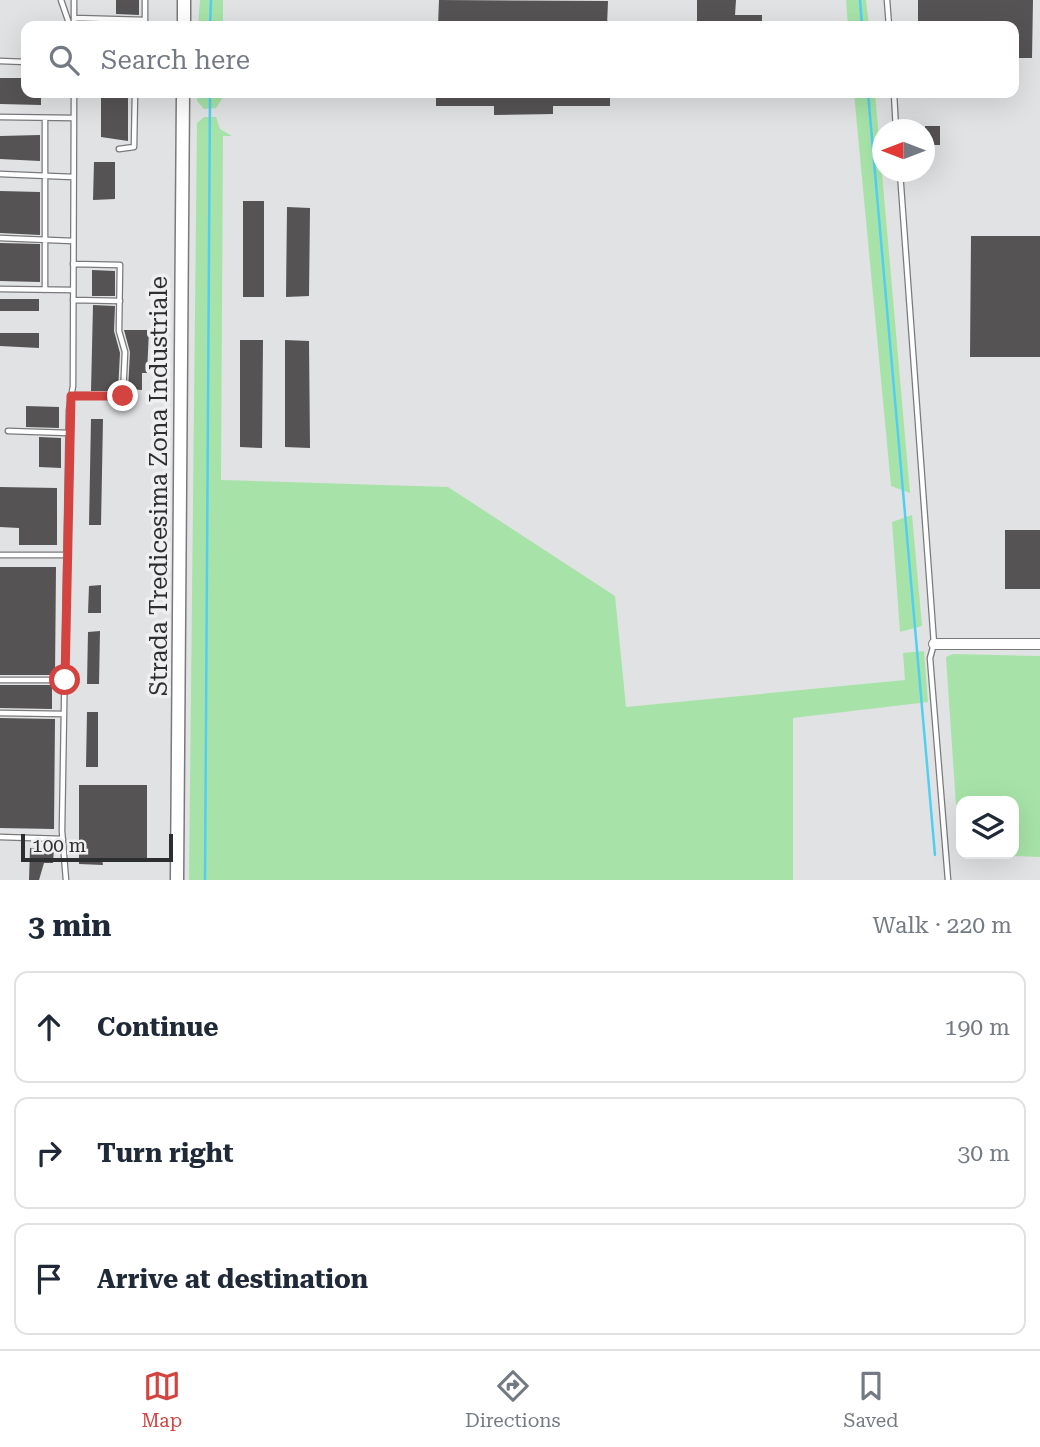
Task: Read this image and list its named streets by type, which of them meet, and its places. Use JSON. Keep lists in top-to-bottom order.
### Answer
{
  "streets": {
    "street": ["Strada Tredicesima Zona Industriale"]
  },
  "scale_bar": "100 m",
  "north": "left",
  "page": {
    "search": "Search here",
    "scale": "100 m",
    "heading": ["3 min", "Walk · 220 m"],
    "list": [
      ["Continue", "190 m"],
      ["Turn right", "30 m"],
      "Arrive at destination"
    ],
    "nav": ["Map", "Directions", "Saved"]
  }
}
